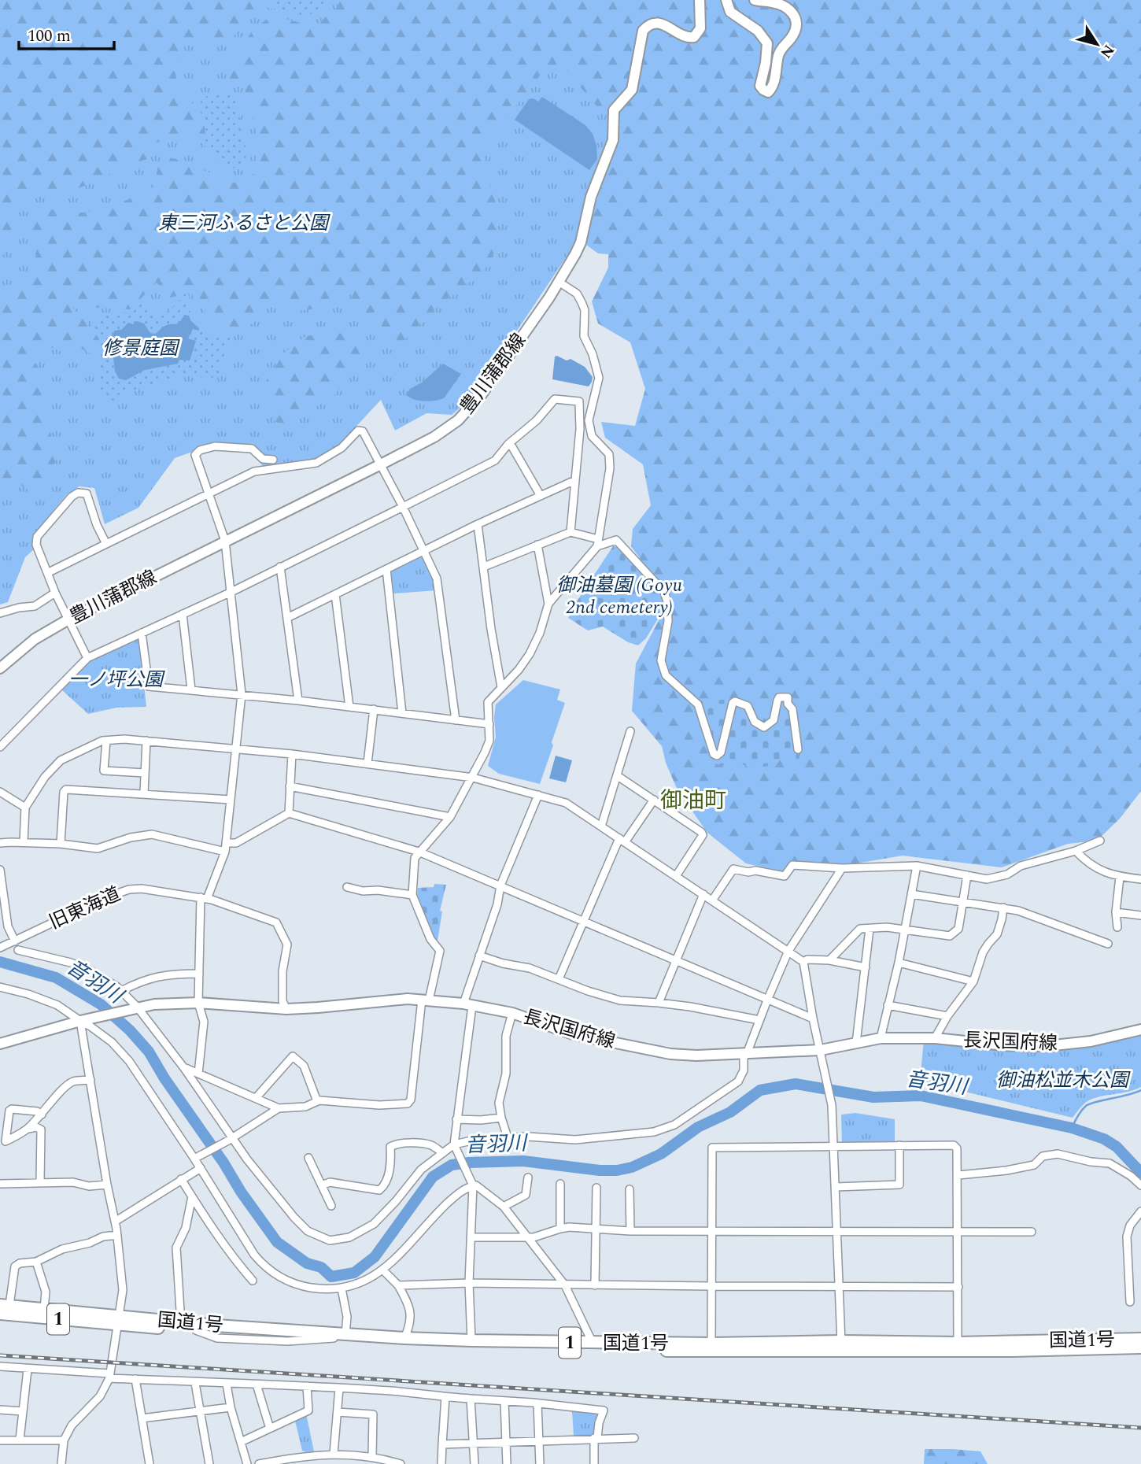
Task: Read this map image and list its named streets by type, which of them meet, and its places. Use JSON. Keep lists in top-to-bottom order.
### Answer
{
  "streets": {
    "highway": ["1", "国道1号"],
    "main road": ["豊川蒲郡線", "長沢国府線"],
    "street": ["旧東海道"]
  },
  "crossings": [
    ["旧東海道", "長沢国府線"]
  ],
  "districts": ["御油町"],
  "water": ["音羽川"],
  "parks": [
    "東三河ふるさと公園",
    "修景庭園",
    "御油墓園 (Goyu 2nd cemetery)",
    "一ノ坪公園",
    "御油松並木公園"
  ],
  "scale_bar": "100 m",
  "north": "bottom right"
}
